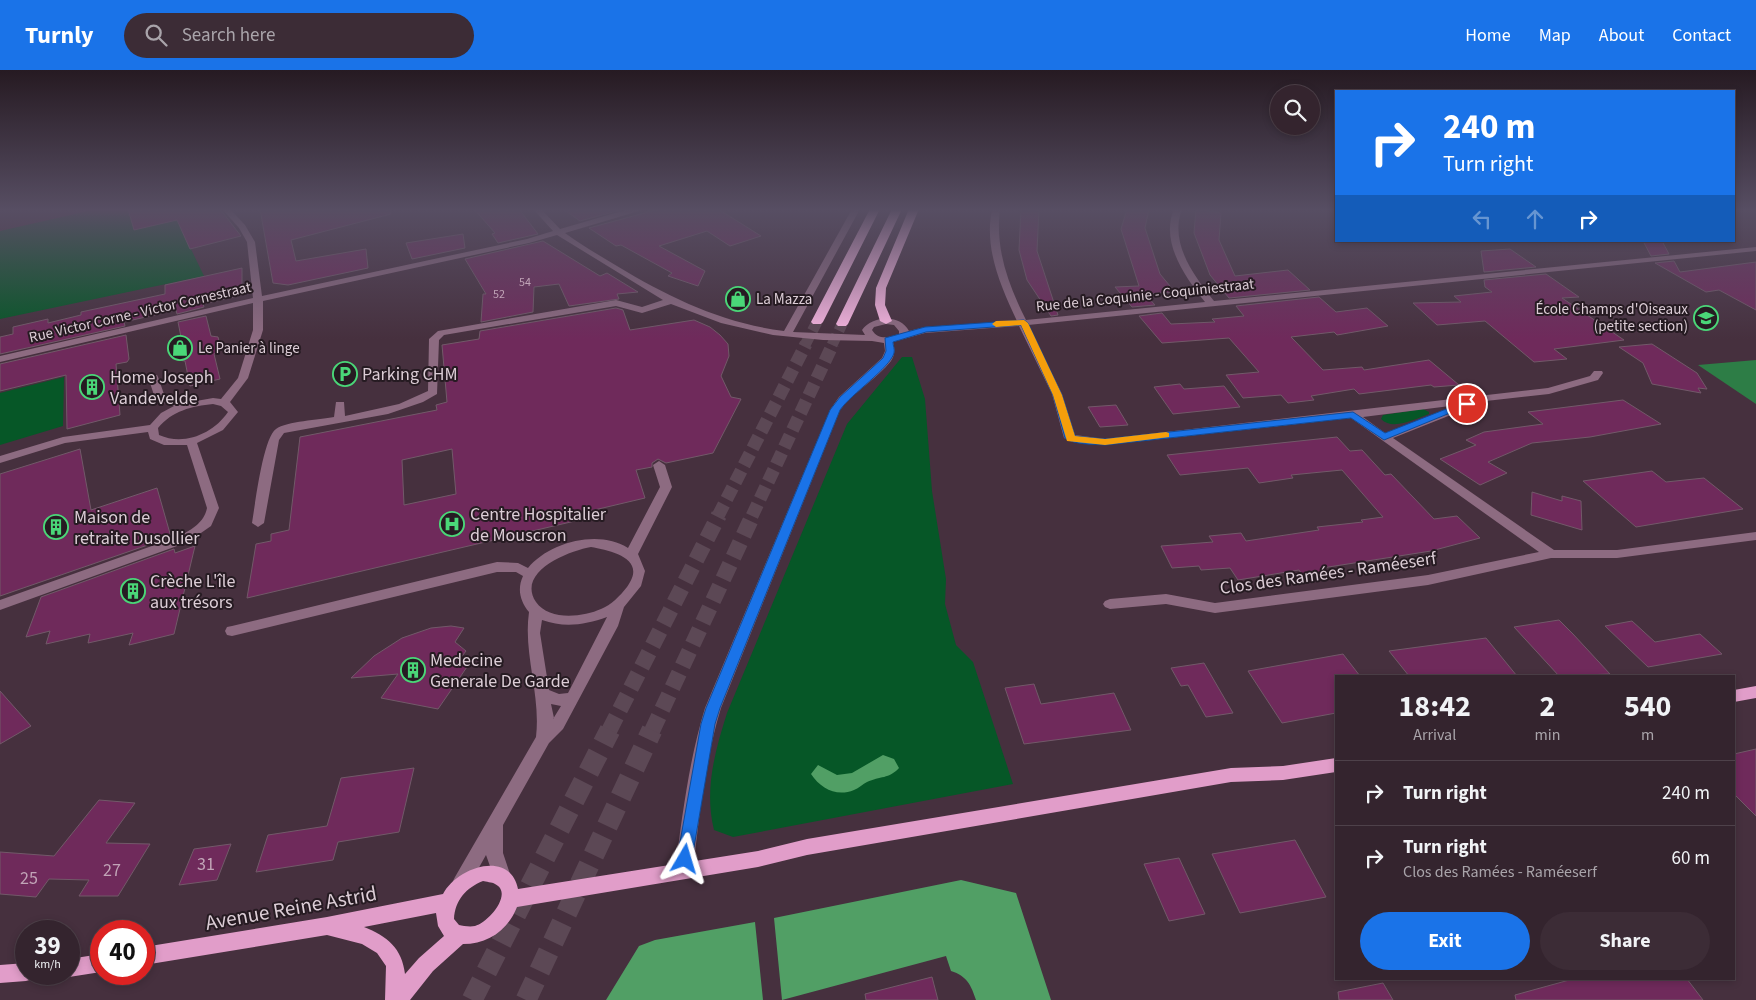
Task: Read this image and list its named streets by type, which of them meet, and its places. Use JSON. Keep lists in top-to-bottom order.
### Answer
{
  "streets": {
    "main road": ["Avenue Reine Astrid"],
    "street": ["Rue de la Coquinie - Coquiniestraat", "Rue Victor Corne - Victor Cornestraat", "Clos des Ramées - Raméeserf"]
  },
  "places": {
    "shop": ["La Mazza", "Le Panier à linge"],
    "school or university": ["École Champs d'Oiseaux (petite section)"],
    "parking": ["Parking CHM"],
    "building": [
      "Home Joseph Vandevelde",
      "Maison de retraite Dusollier",
      "Crèche L'île aux trésors",
      "Medecine Generale De Garde"
    ],
    "hospital": ["Centre Hospitalier de Mouscron"]
  },
  "house_numbers": [
    "54",
    "52",
    "31",
    "27",
    "25"
  ],
  "page": {
    "header": "Turnly",
    "search": "Search here",
    "nav": [
      "Home",
      "Map",
      "About",
      "Contact"
    ],
    "turn": ["240 m", "Turn right"],
    "eta": [
      "18:42",
      "Arrival",
      "2",
      "min",
      "540",
      "m"
    ],
    "list": [
      {
        "name": "Turn right",
        "value": "240 m"
      },
      {
        "name": "Turn right",
        "note": "Clos des Ramées - Raméeserf",
        "value": "60 m"
      }
    ],
    "buttons": ["Exit", "Share"],
    "speed": "39 km/h",
    "limit": "40"
  }
}
